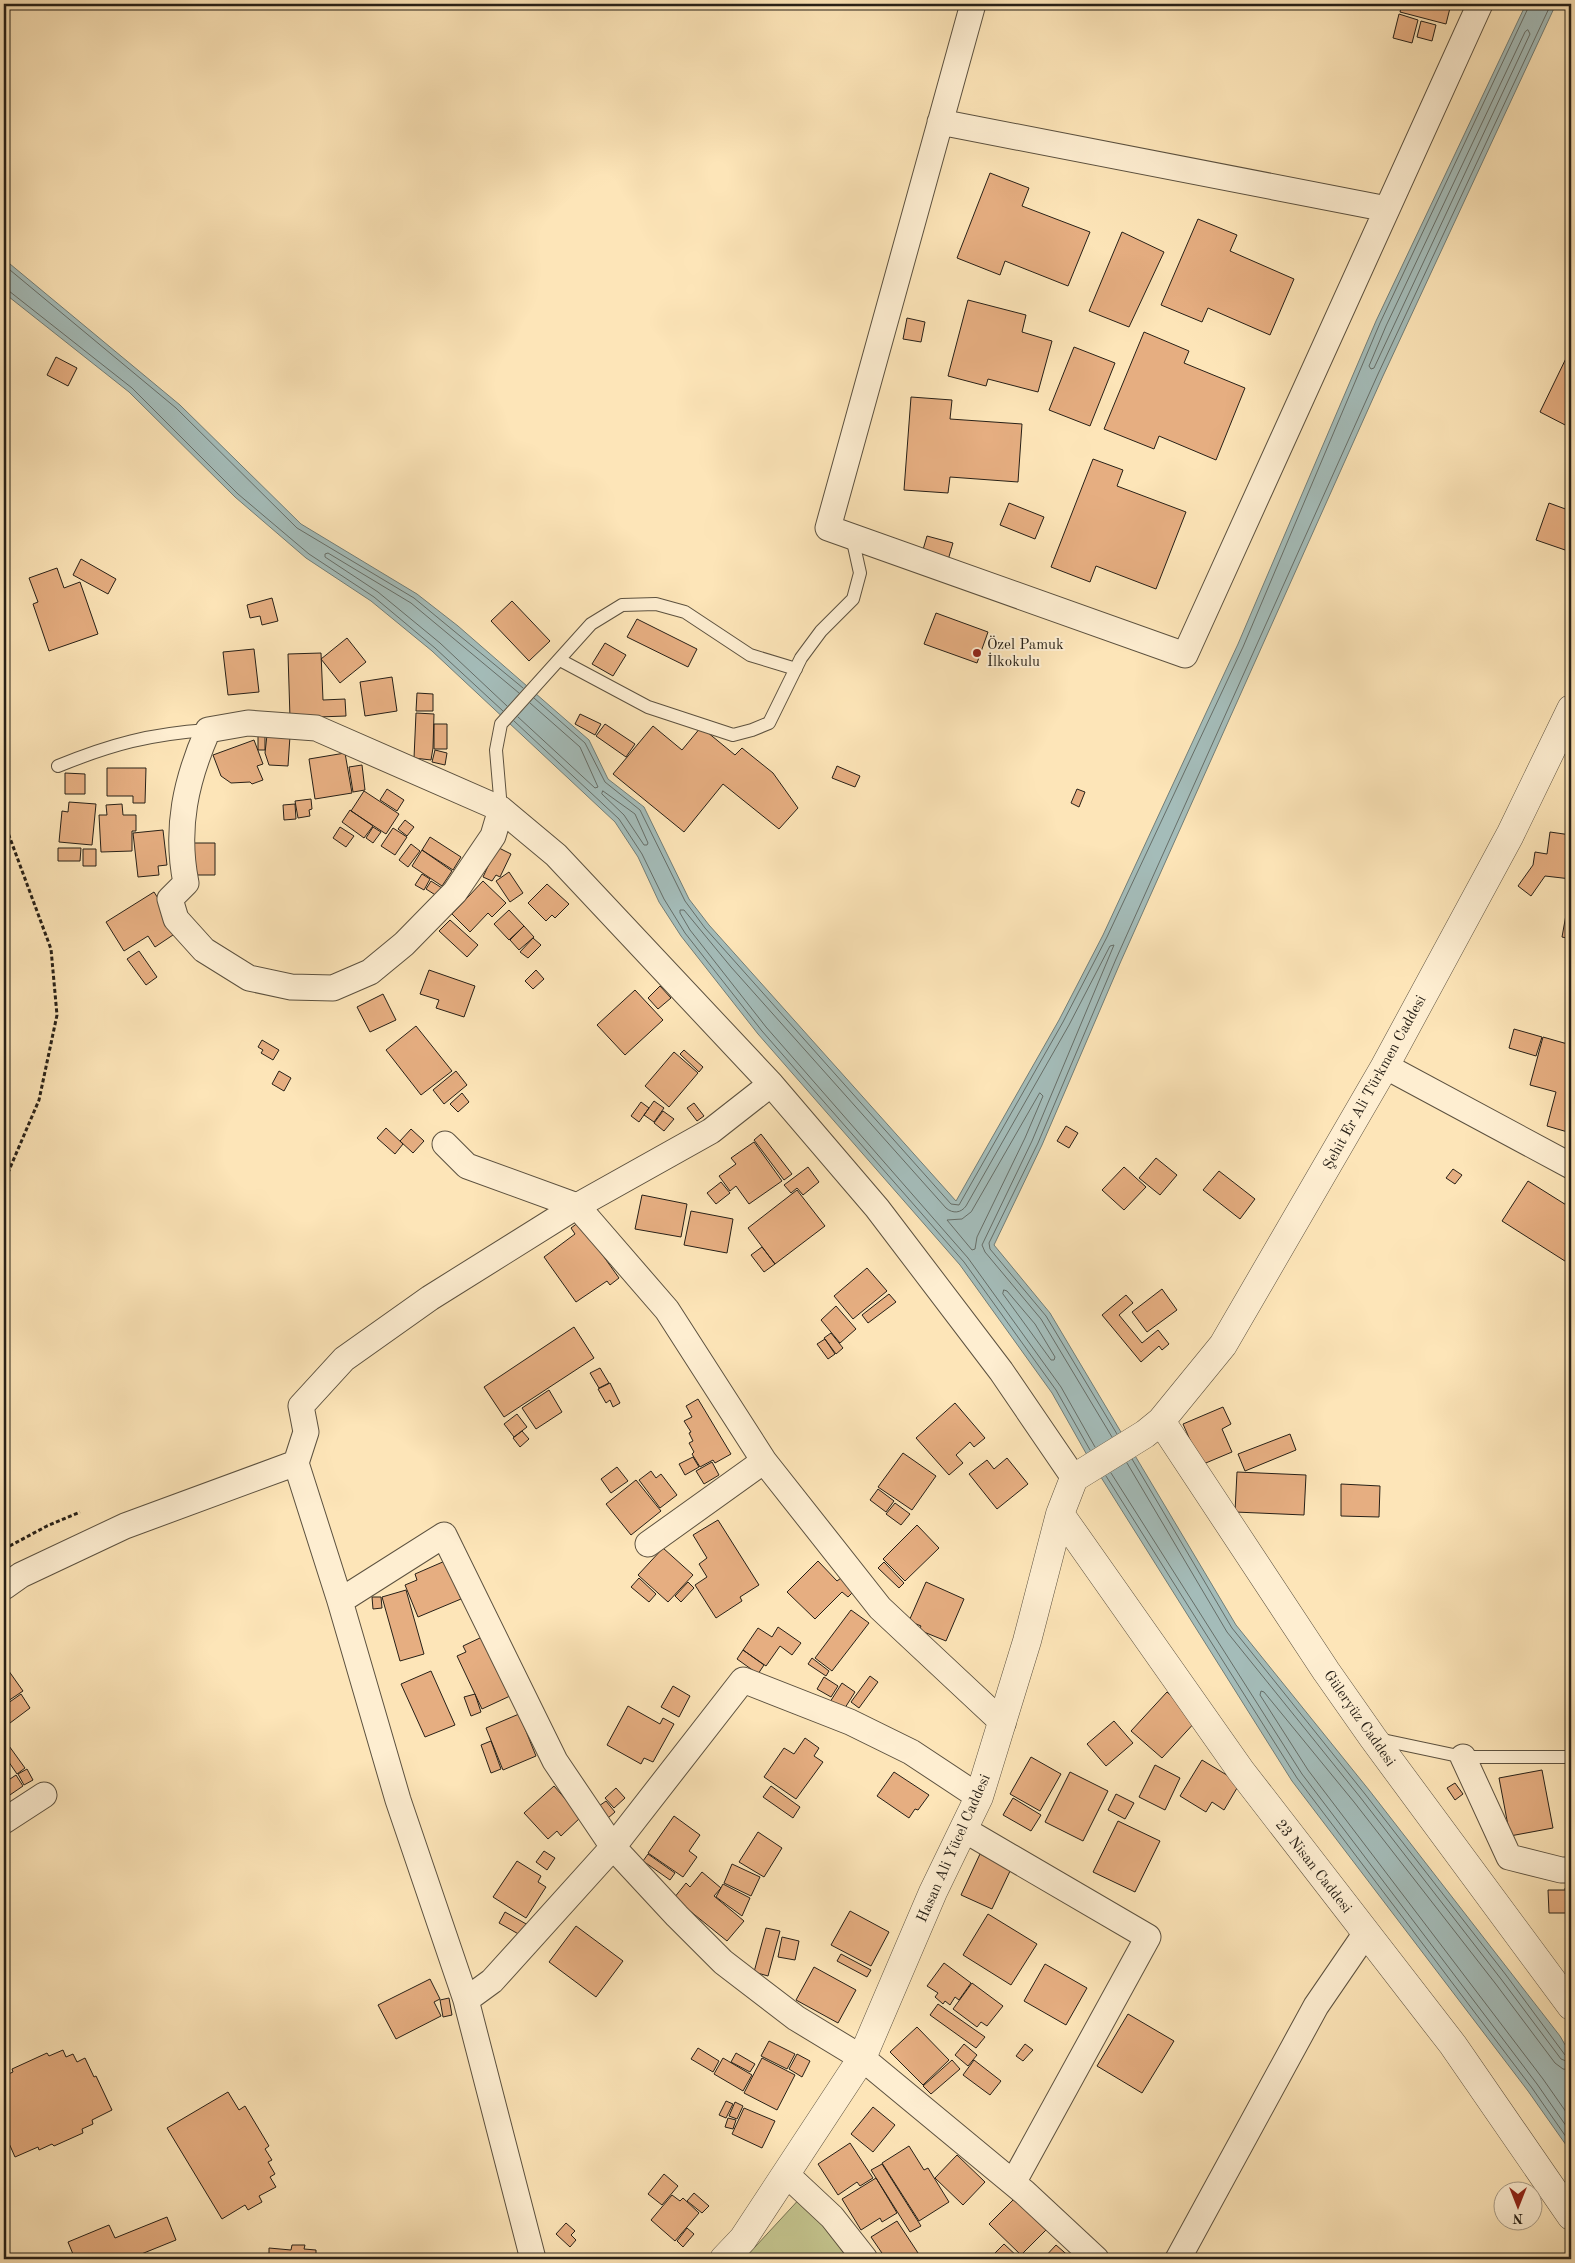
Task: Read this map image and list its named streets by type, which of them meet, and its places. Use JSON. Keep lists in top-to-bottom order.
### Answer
{
  "streets": {
    "street": [
      "Şehit Er Ali Türkmen Caddesi",
      "Güleryüz Caddesi",
      "Hasan Ali Yücel Caddesi",
      "23 Nisan Caddesi"
    ]
  },
  "crossings": [
    ["Şehit Er Ali Türkmen Caddesi", "Güleryüz Caddesi"],
    ["Hasan Ali Yücel Caddesi", "23 Nisan Caddesi"]
  ],
  "places": ["Özel Pamuk İlkokulu"],
  "north": "bottom"
}
